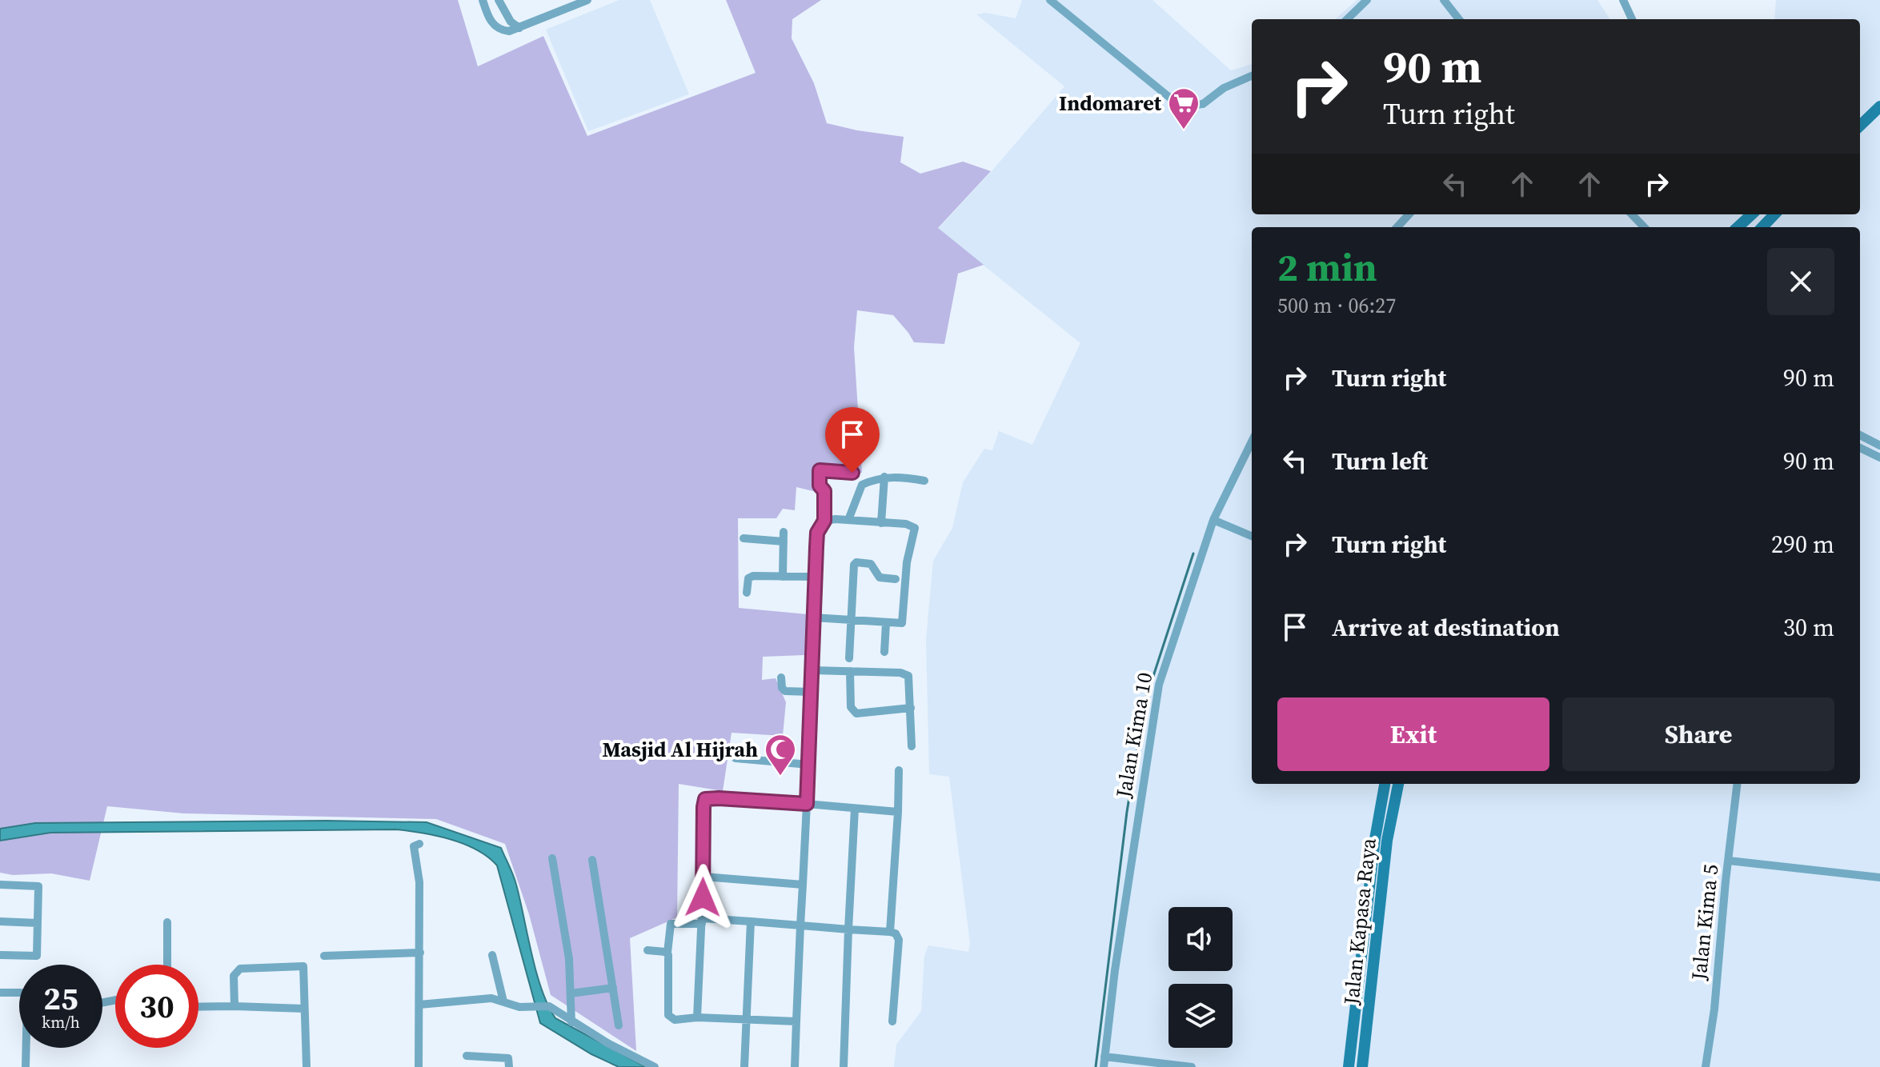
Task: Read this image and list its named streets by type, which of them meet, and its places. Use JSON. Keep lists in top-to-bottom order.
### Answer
{
  "streets": {
    "main road": ["Jalan Kapasa Raya"],
    "street": ["Jalan Kima 10", "Jalan Kima 5"]
  },
  "places": {
    "supermarket": ["Indomaret"],
    "mosque": ["Masjid Al Hijrah"]
  },
  "page": {
    "turn": ["90 m", "Turn right"],
    "heading": ["2 min", "500 m · 06:27"],
    "list": [
      {
        "name": "Turn right",
        "value": "90 m"
      },
      {
        "name": "Turn left",
        "value": "90 m"
      },
      {
        "name": "Turn right",
        "value": "290 m"
      },
      {
        "name": "Arrive at destination",
        "value": "30 m"
      }
    ],
    "buttons": ["Exit", "Share"],
    "speed": "25 km/h",
    "limit": "30"
  }
}
